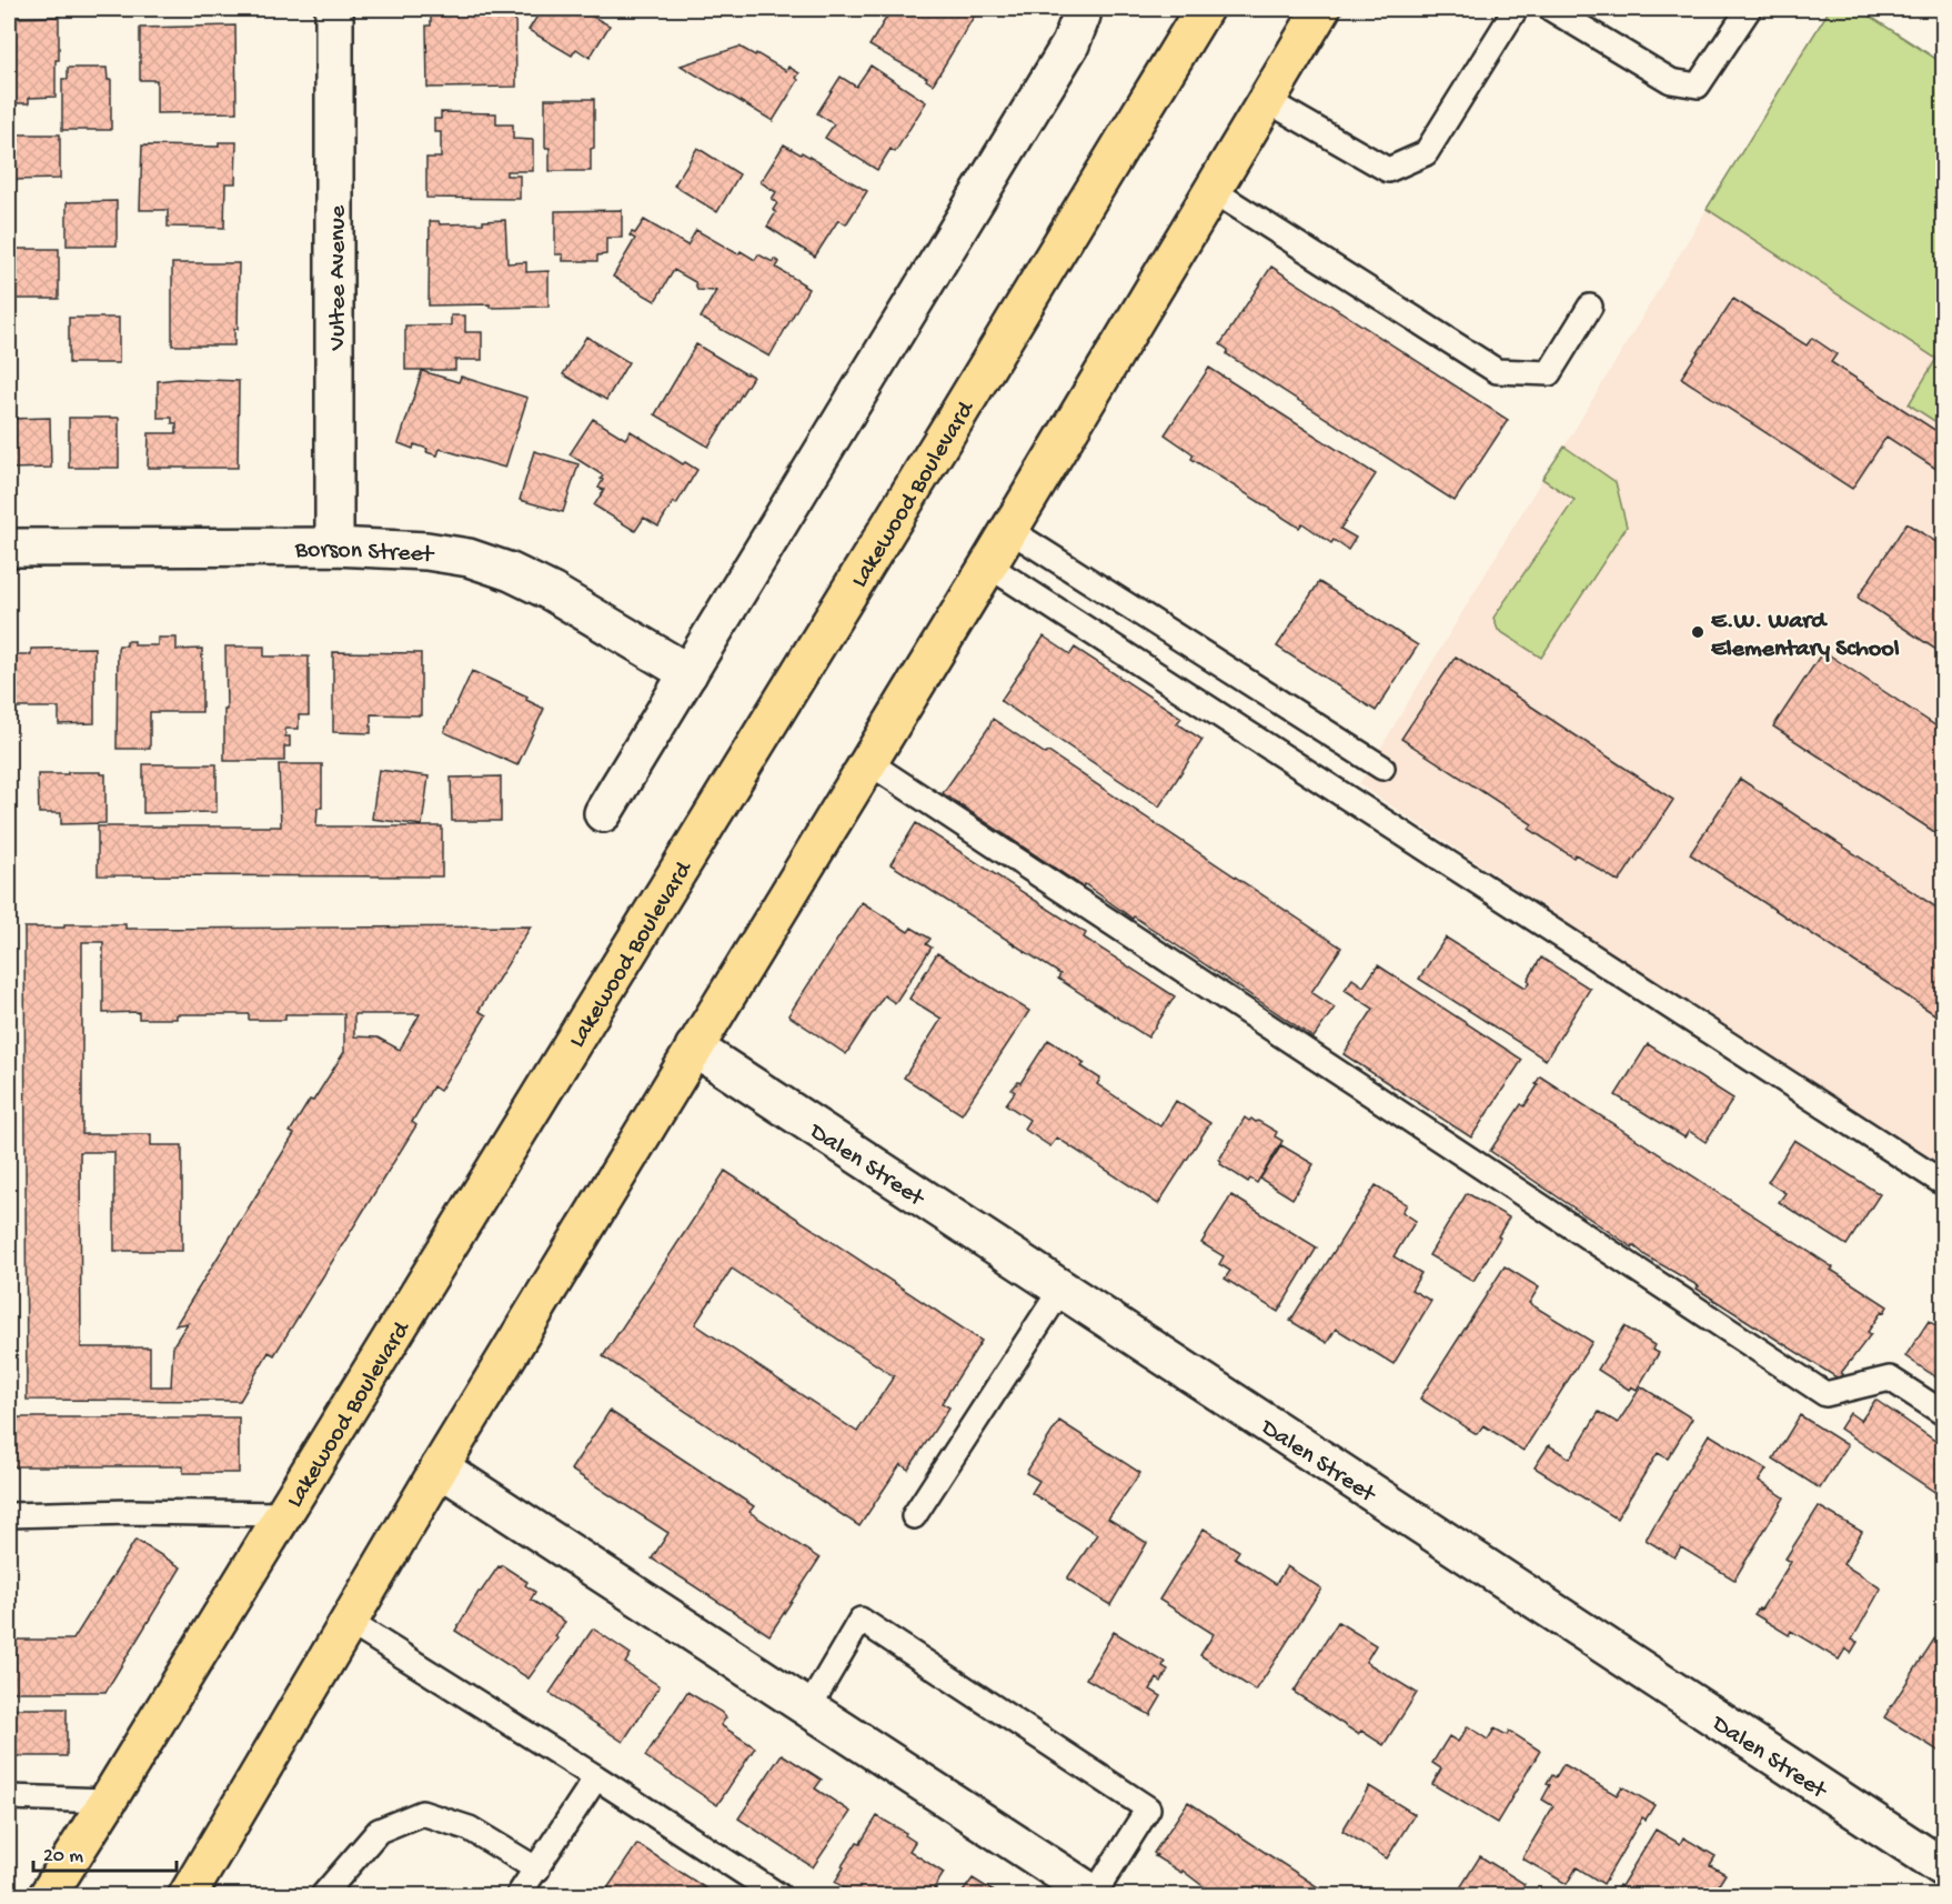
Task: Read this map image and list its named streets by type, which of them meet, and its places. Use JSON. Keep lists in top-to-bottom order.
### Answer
{
  "streets": {
    "main road": ["Lakewood Boulevard"],
    "street": ["Vultee Avenue", "Borson Street", "Dalen Street"]
  },
  "crossings": [
    ["Vultee Avenue", "Borson Street"]
  ],
  "places": ["E.W. Ward Elementary School"],
  "scale_bar": "20 m"
}
